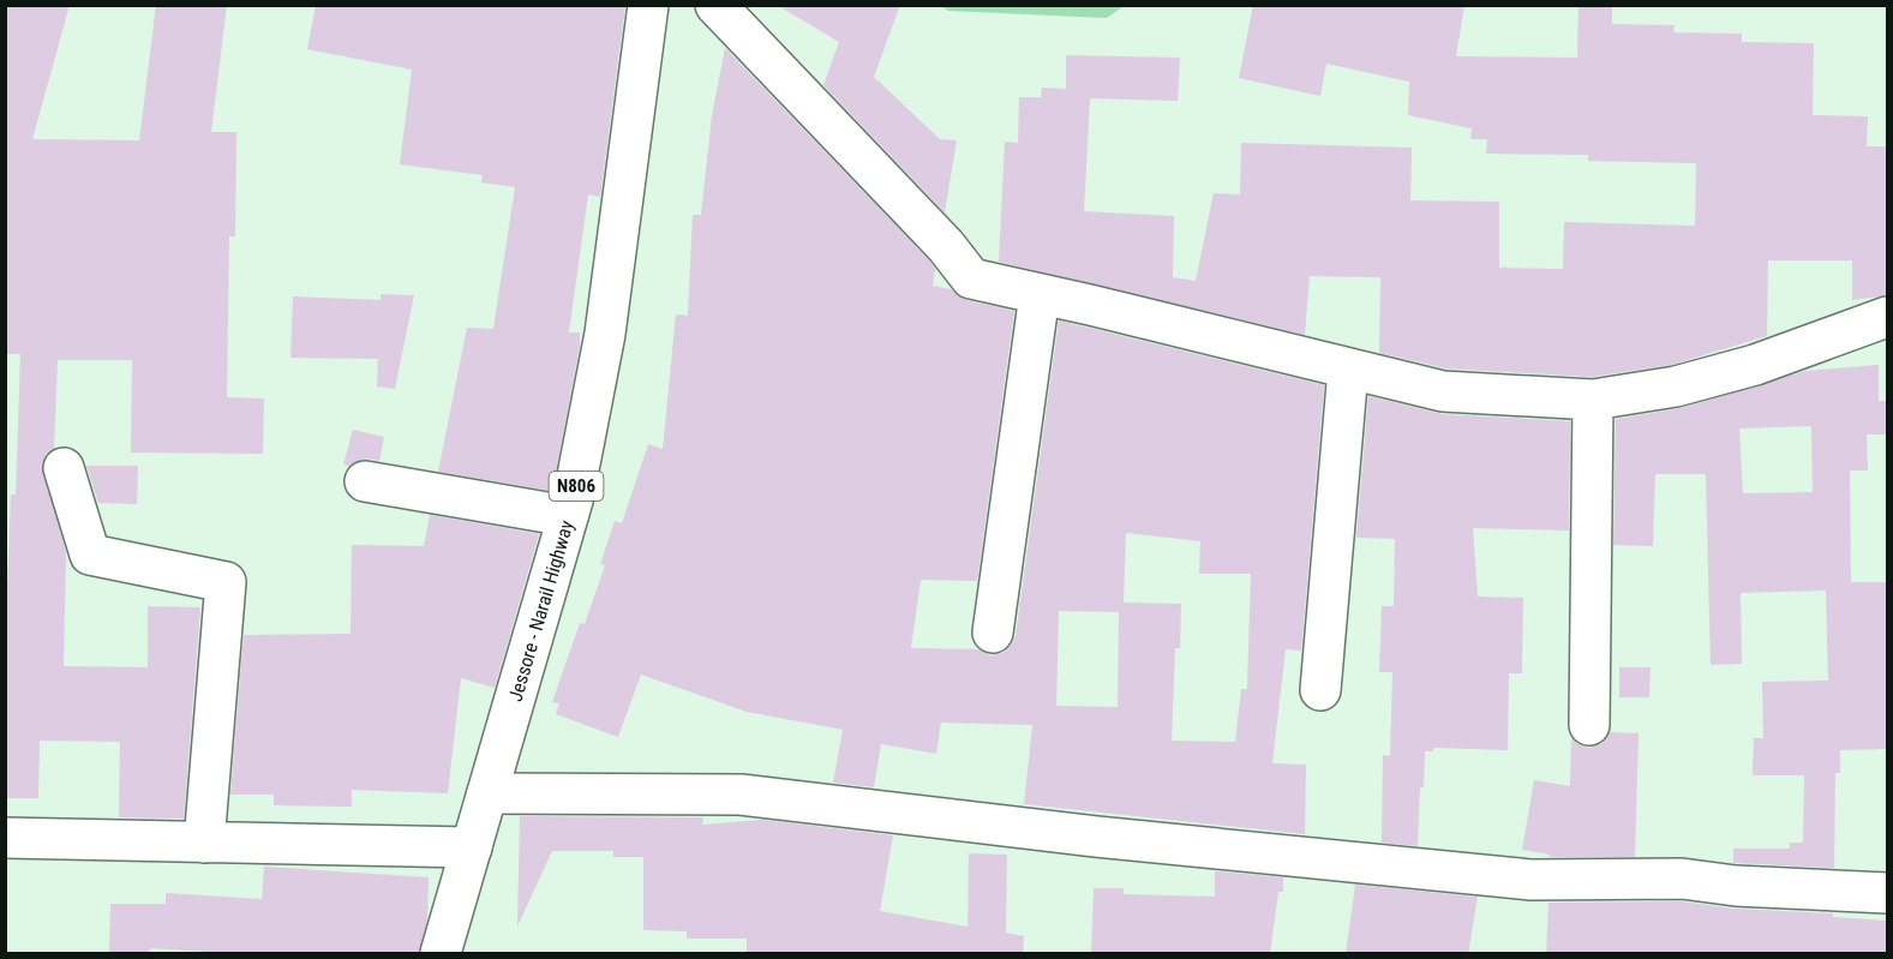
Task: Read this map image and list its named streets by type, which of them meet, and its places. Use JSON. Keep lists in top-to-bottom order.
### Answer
{
  "streets": {
    "main road": ["N806", "Jessore - Narail Highway"]
  }
}
